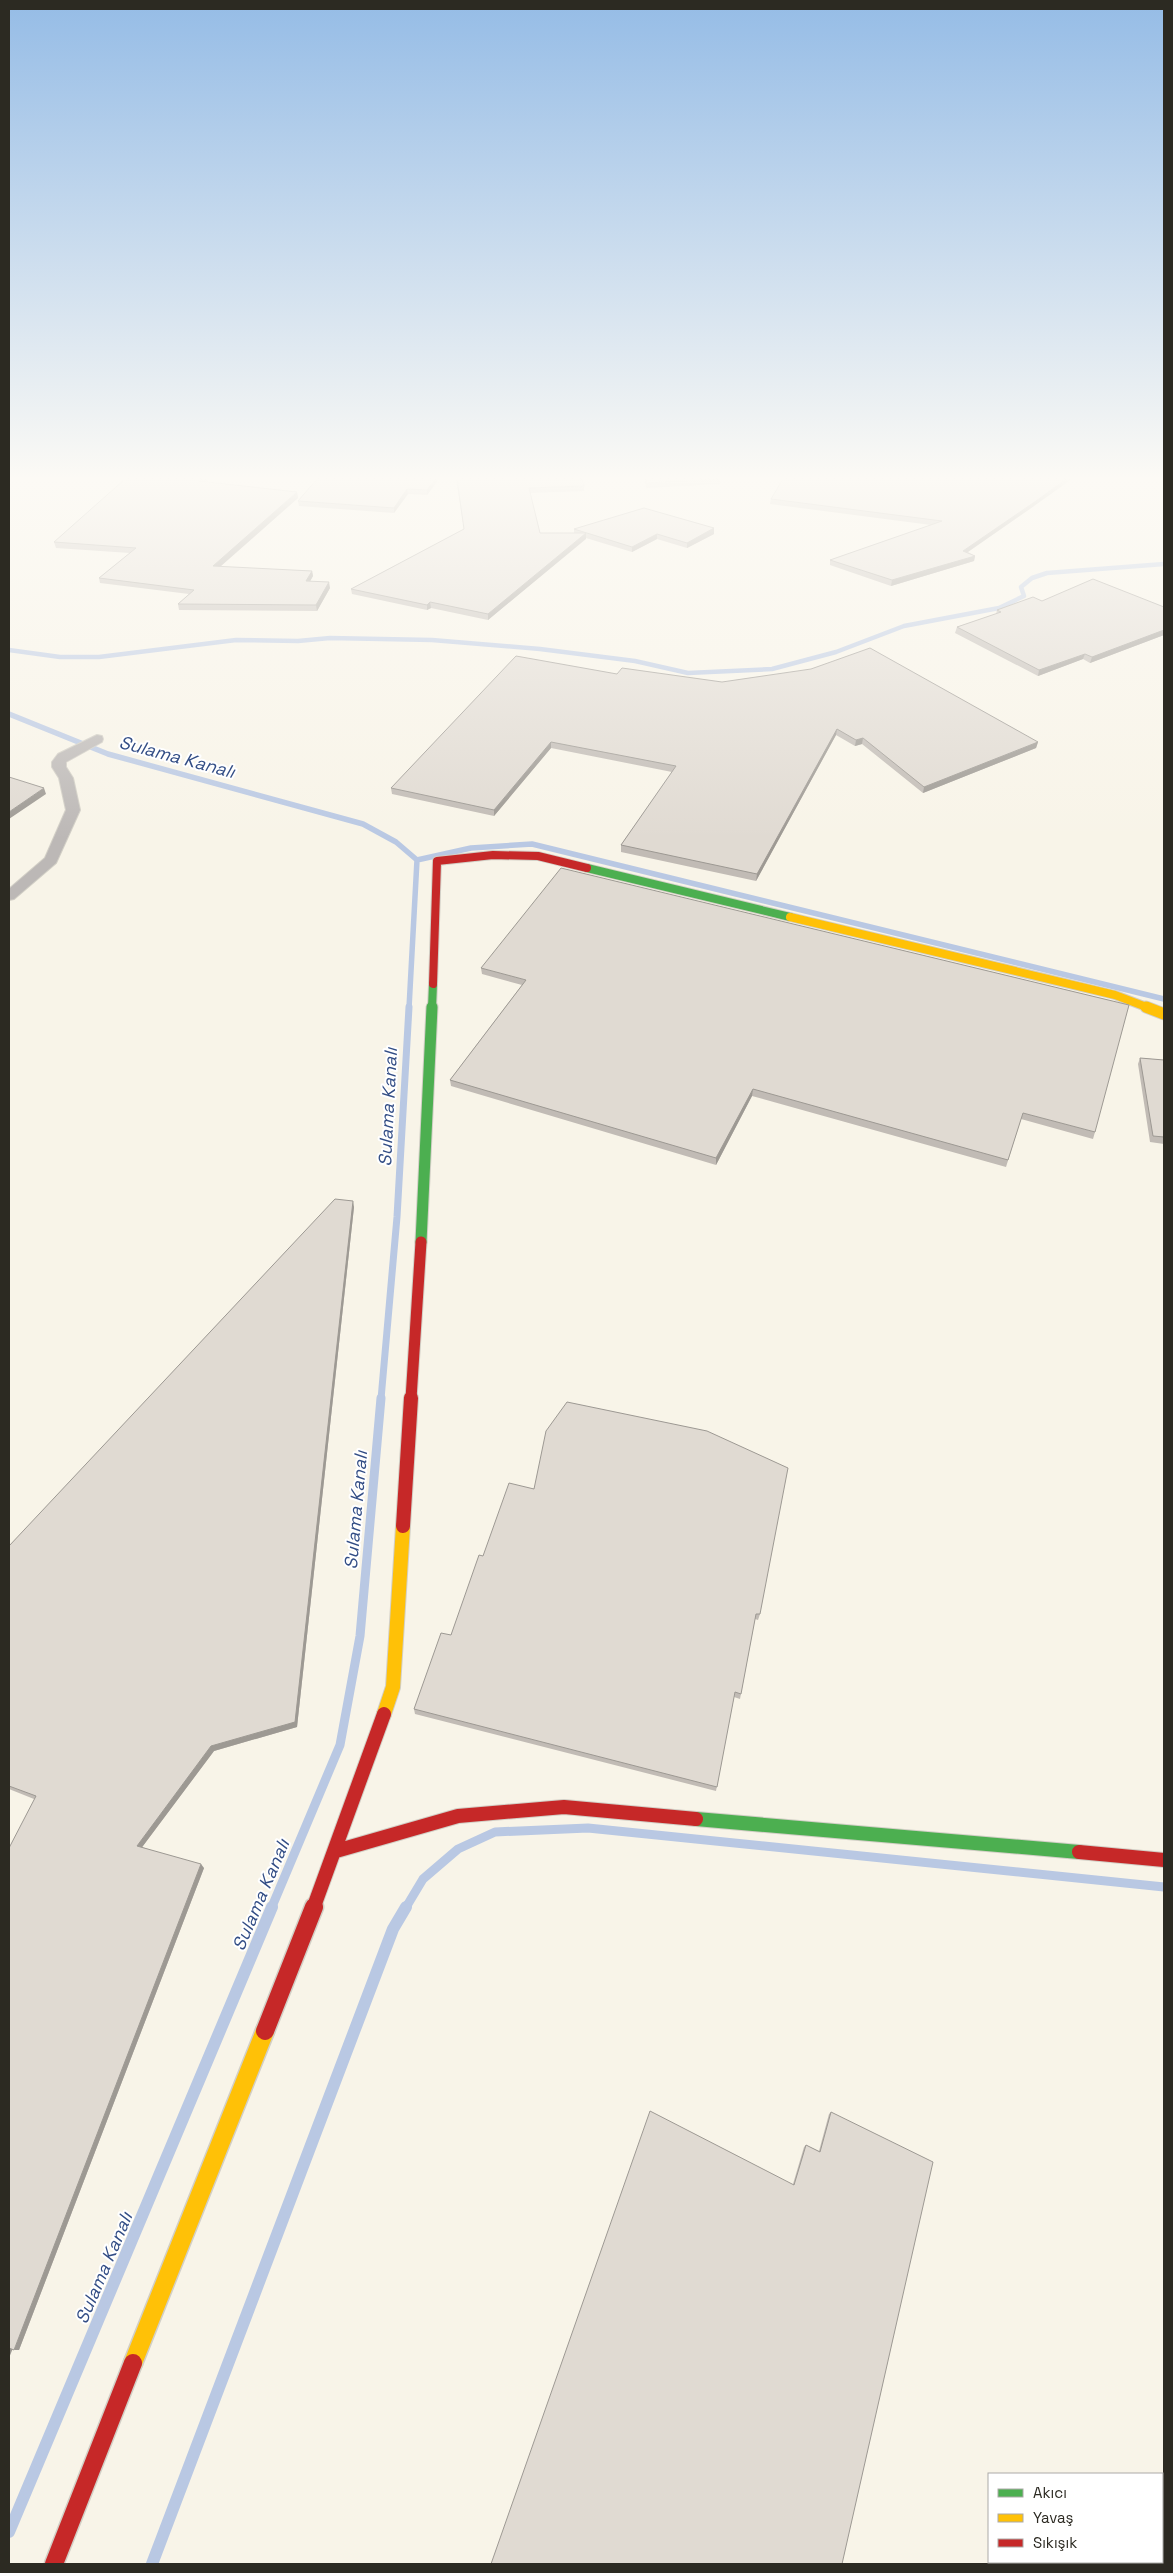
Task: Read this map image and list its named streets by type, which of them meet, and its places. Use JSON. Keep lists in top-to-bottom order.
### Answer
{
  "water": ["Sulama Kanalı"],
  "legend": ["Akıcı", "Yavaş", "Sıkışık"]
}
